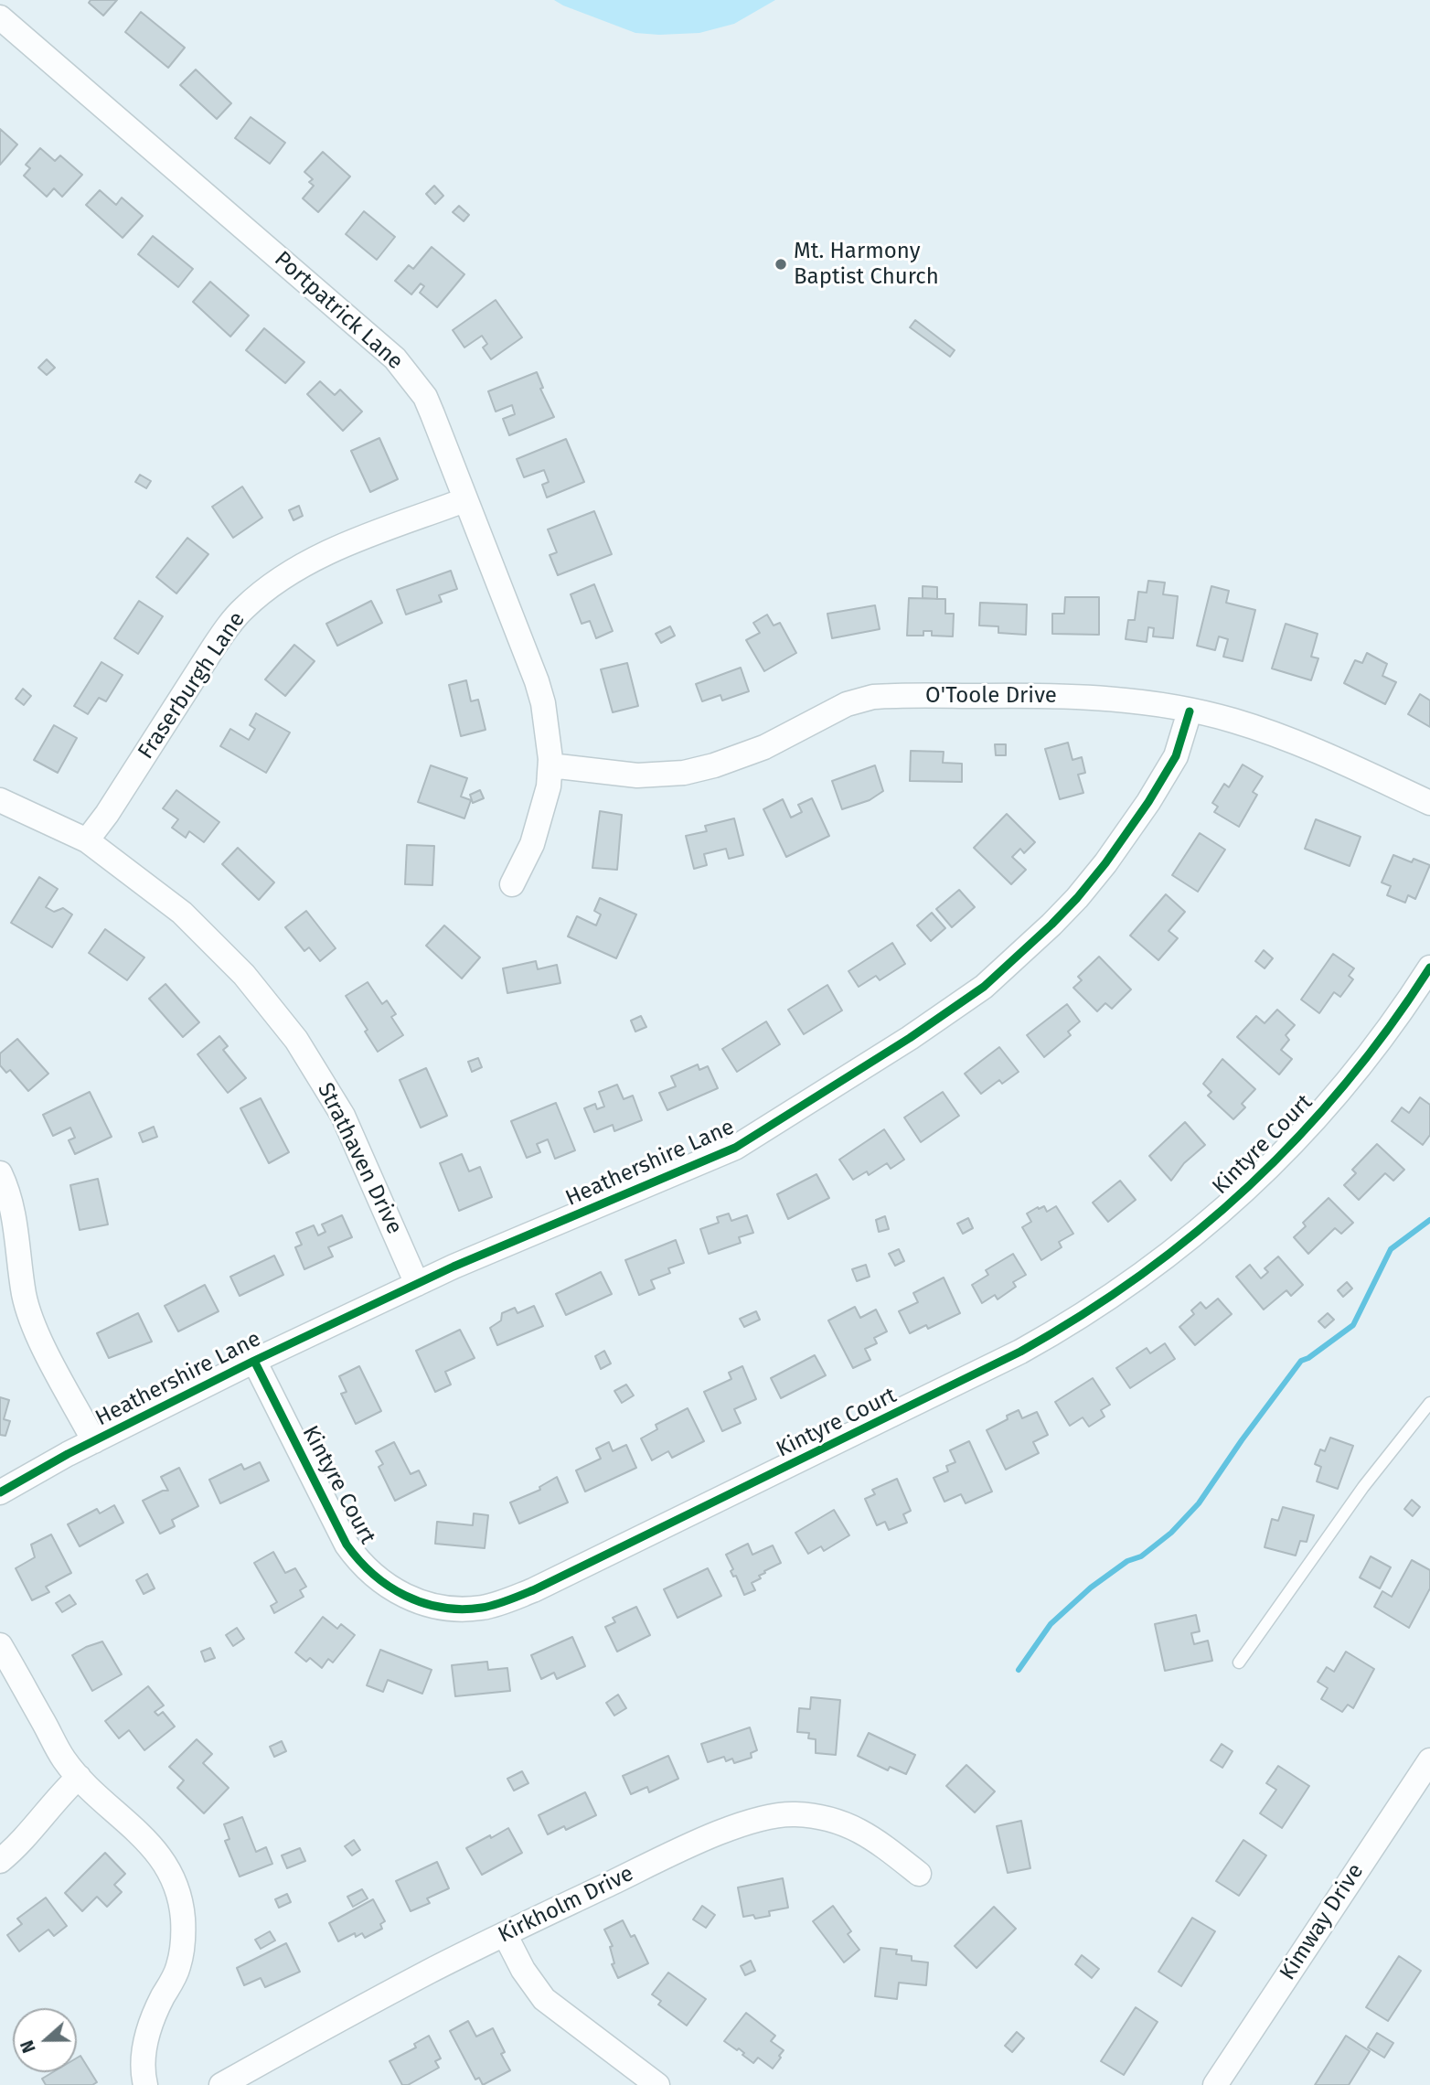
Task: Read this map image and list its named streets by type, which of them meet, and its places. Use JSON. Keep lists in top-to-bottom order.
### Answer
{
  "streets": {
    "street": [
      "Portpatrick Lane",
      "Fraserburgh Lane",
      "O'Toole Drive",
      "Kintyre Court",
      "Strathaven Drive",
      "Heathershire Lane",
      "Kirkholm Drive",
      "Kimway Drive"
    ]
  },
  "crossings": [
    ["Portpatrick Lane", "Fraserburgh Lane"],
    ["Portpatrick Lane", "O'Toole Drive"],
    ["Fraserburgh Lane", "Strathaven Drive"],
    ["O'Toole Drive", "Heathershire Lane"],
    ["Kintyre Court", "Heathershire Lane"],
    ["Strathaven Drive", "Heathershire Lane"]
  ],
  "places": ["Mt. Harmony Baptist Church"],
  "north": "left"
}
